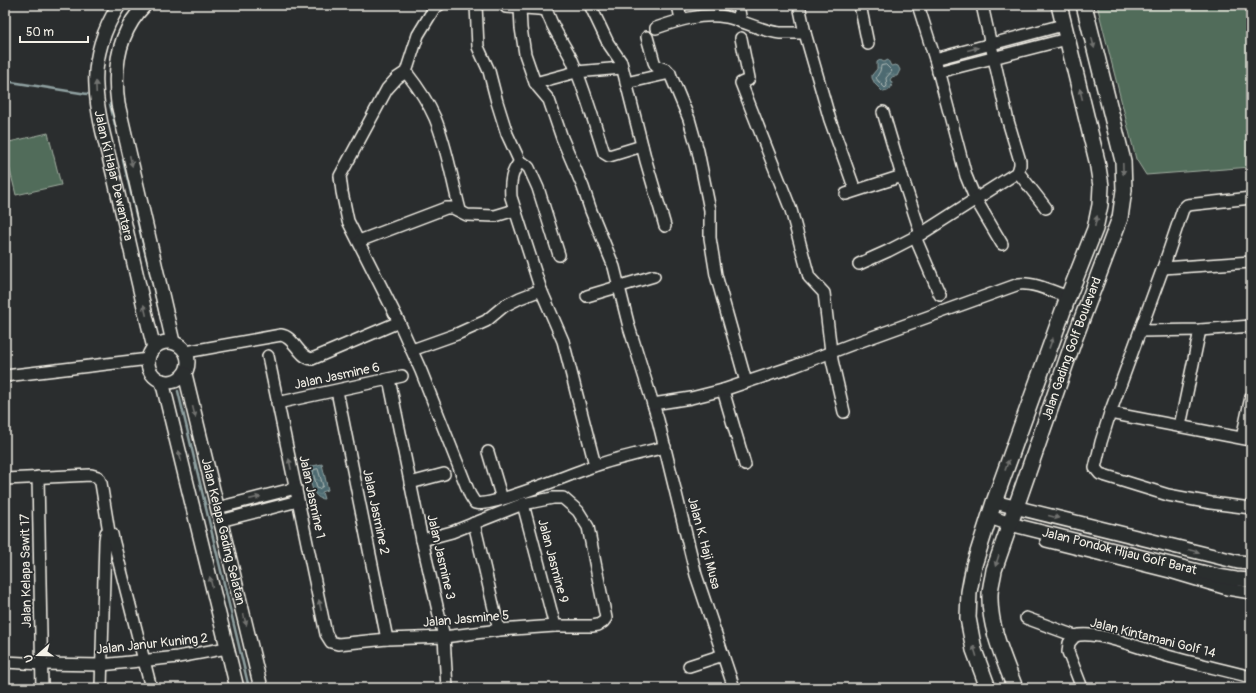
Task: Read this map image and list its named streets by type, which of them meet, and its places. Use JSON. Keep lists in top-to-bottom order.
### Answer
{
  "streets": {
    "main road": ["Jalan Gading Golf Boulevard"],
    "street": [
      "Jalan Ki Hajar Dewantara",
      "Jalan Jasmine 6",
      "Jalan Jasmine 1",
      "Jalan Jasmine 2",
      "Jalan Kelapa Gading Selatan",
      "Jalan K. Haji Musa",
      "Jalan Pondok Hijau Golf Barat",
      "Jalan Jasmine 3",
      "Jalan Jasmine 9",
      "Jalan Kelapa Sawit 17",
      "Jalan Jasmine 5",
      "Jalan Kintamani Golf 14",
      "Jalan Janur Kuning 2"
    ]
  },
  "crossings": [
    ["Jalan Ki Hajar Dewantara", "Jalan Kelapa Gading Selatan"],
    ["Jalan Gading Golf Boulevard", "Jalan Pondok Hijau Golf Barat"],
    ["Jalan Jasmine 6", "Jalan Jasmine 1"],
    ["Jalan Jasmine 6", "Jalan Jasmine 2"],
    ["Jalan Jasmine 6", "Jalan Jasmine 3"],
    ["Jalan Jasmine 1", "Jalan Jasmine 5"],
    ["Jalan Jasmine 2", "Jalan Jasmine 5"],
    ["Jalan Kelapa Gading Selatan", "Jalan Janur Kuning 2"],
    ["Jalan Jasmine 3", "Jalan Jasmine 5"],
    ["Jalan Jasmine 9", "Jalan Jasmine 5"],
    ["Jalan Kelapa Sawit 17", "Jalan Janur Kuning 2"]
  ],
  "one_way": ["Jalan Jasmine 1"],
  "scale_bar": "50 m",
  "north": "left"
}
